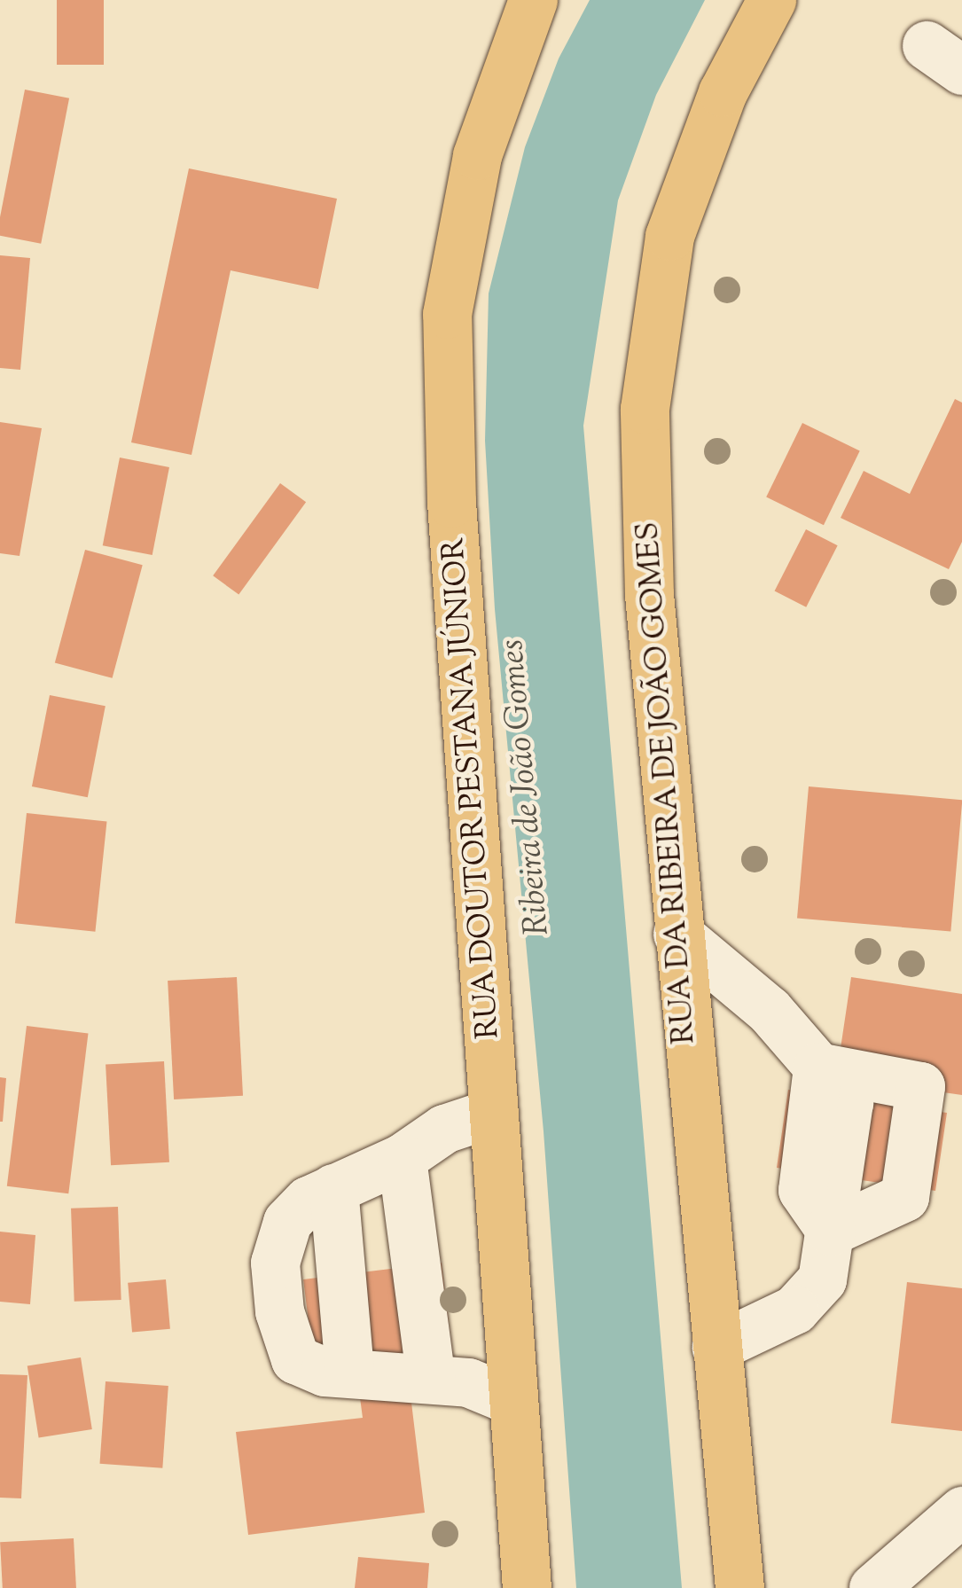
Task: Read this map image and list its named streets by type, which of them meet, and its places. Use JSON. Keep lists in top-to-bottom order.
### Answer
{
  "streets": {
    "main road": ["RUA DA RIBEIRA DE JOÃO GOMES", "RUA DOUTOR PESTANA JÚNIOR"]
  },
  "water": ["Ribeira de João Gomes"]
}
